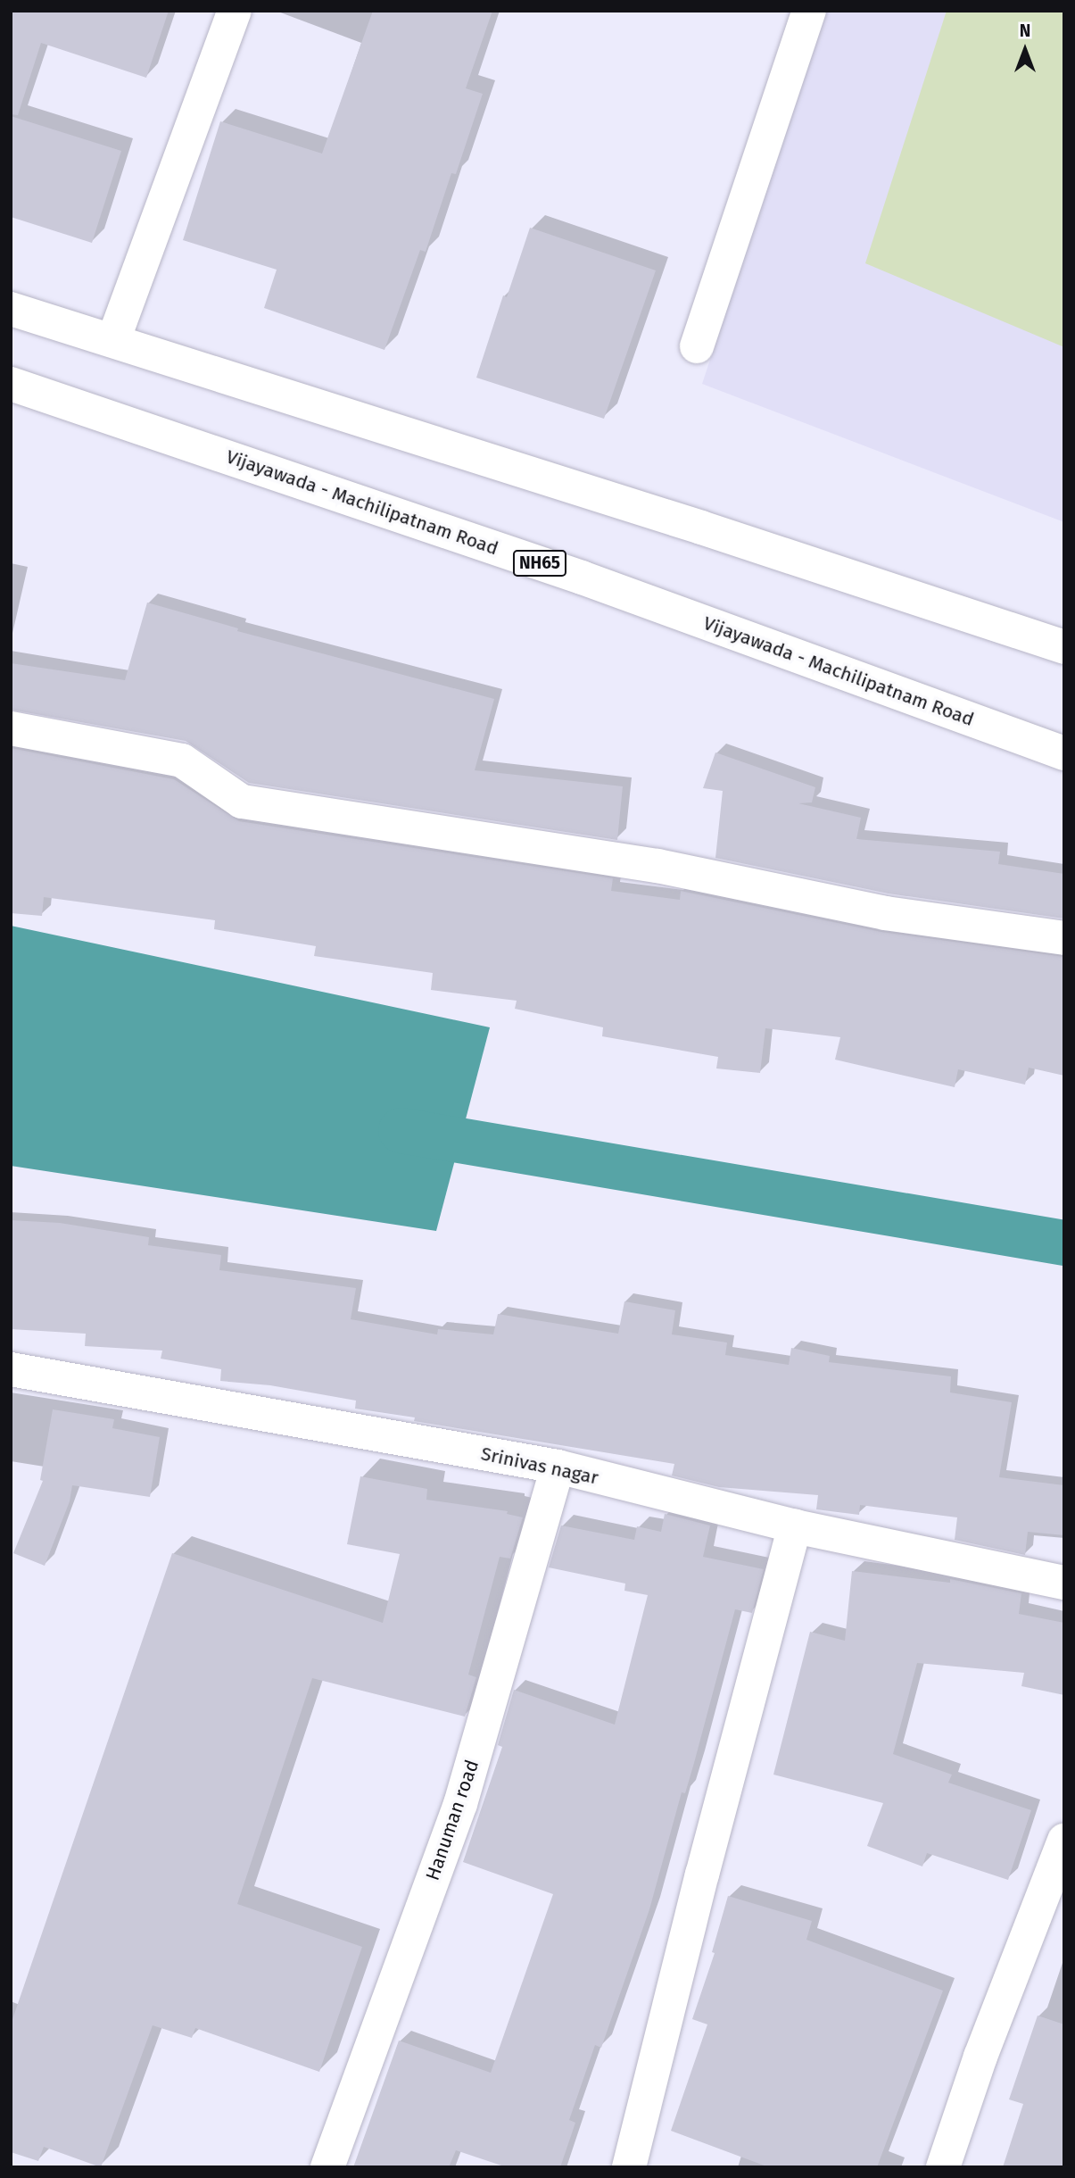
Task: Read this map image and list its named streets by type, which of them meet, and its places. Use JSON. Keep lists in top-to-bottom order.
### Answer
{
  "streets": {
    "main road": [
      "Vijayawada - Machilipatnam Road",
      "NH65",
      "Srinivas nagar",
      "Hanuman road"
    ]
  },
  "crossings": [
    ["Srinivas nagar", "Hanuman road"]
  ],
  "north": "top"
}
